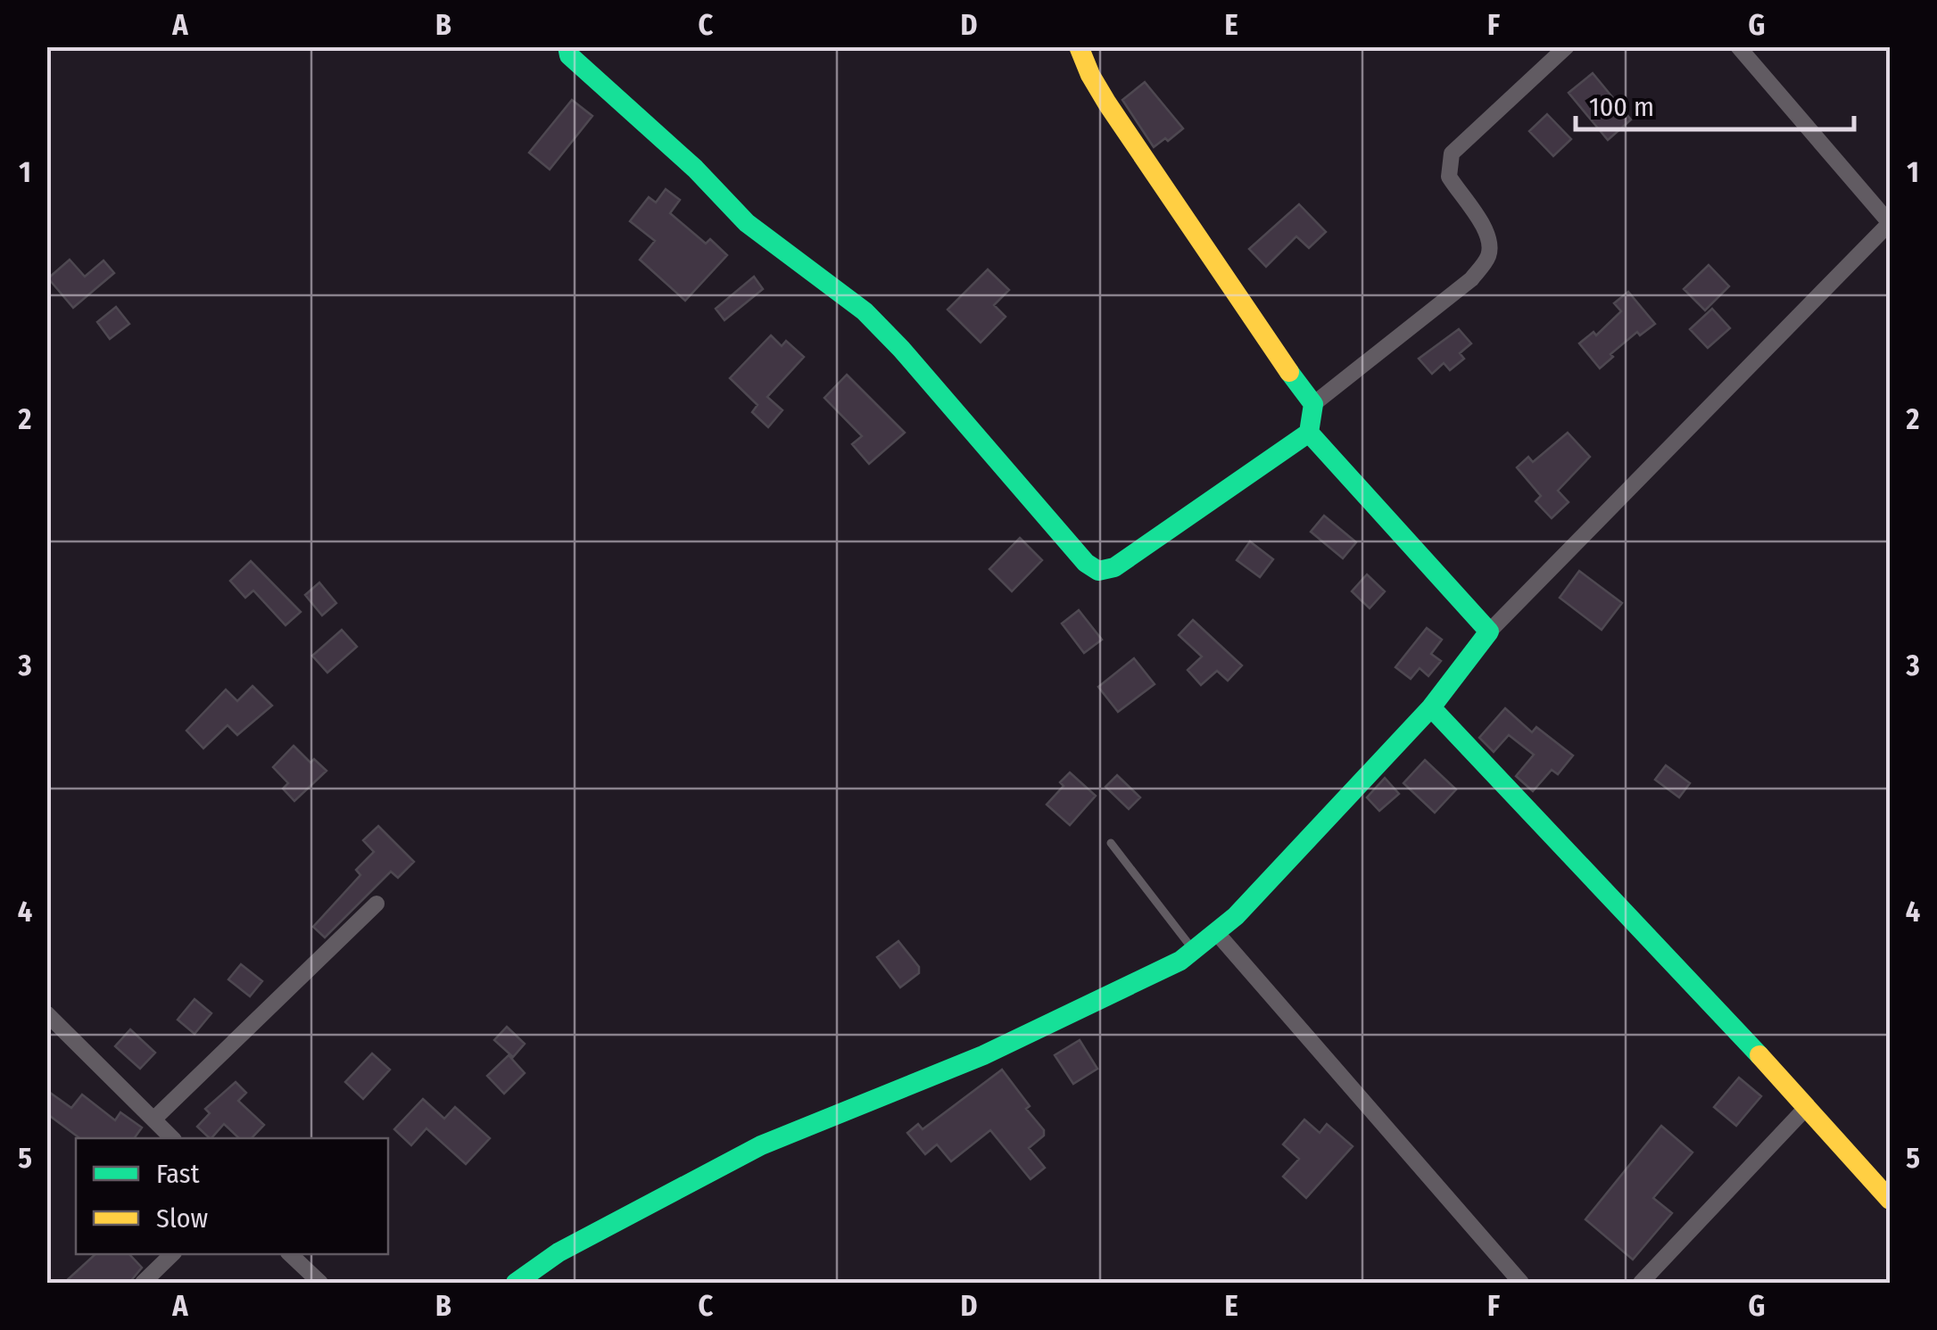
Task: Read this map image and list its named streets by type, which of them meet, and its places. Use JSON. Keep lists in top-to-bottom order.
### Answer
{
  "legend": ["Fast", "Slow"],
  "scale_bar": "100 m",
  "grid": {
    "columns": [
      "A",
      "B",
      "C",
      "D",
      "E",
      "F",
      "G"
    ],
    "rows": [
      "1",
      "2",
      "3",
      "4",
      "5"
    ]
  }
}
